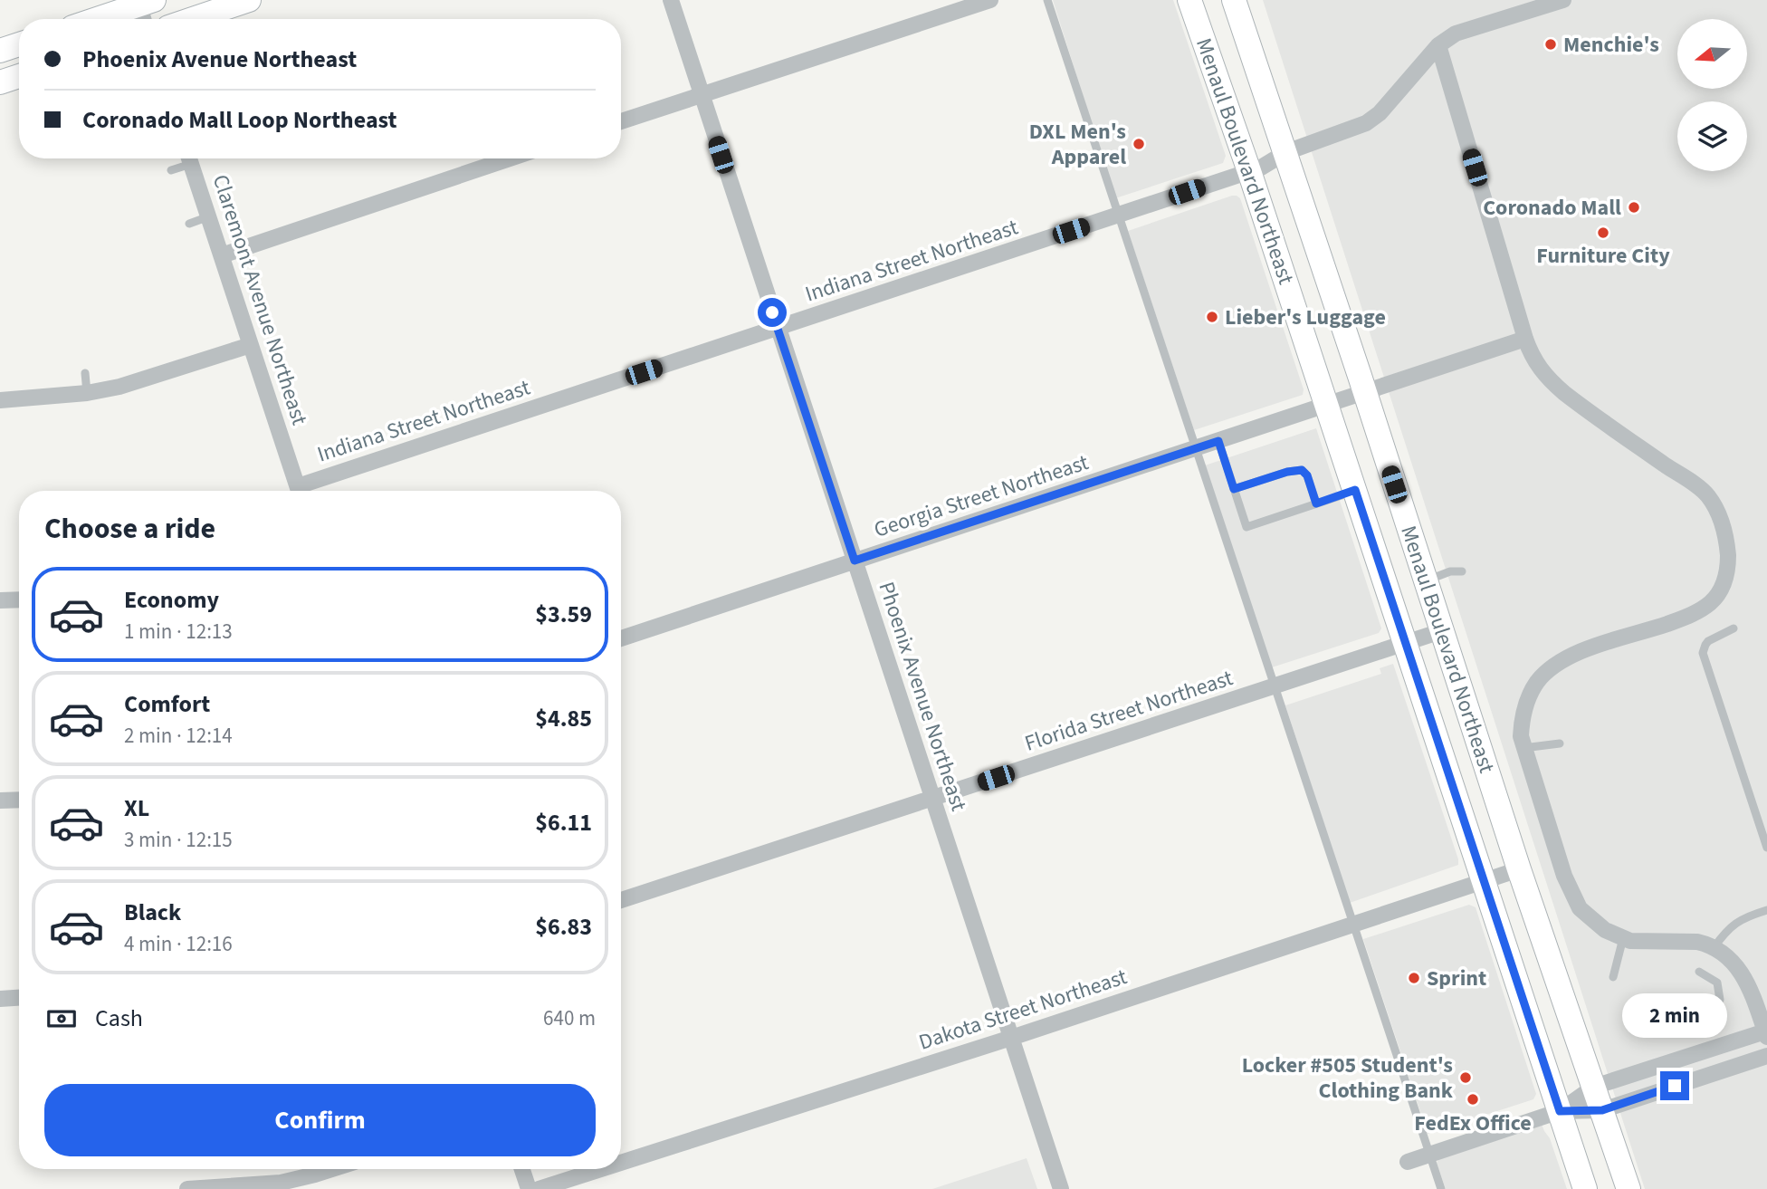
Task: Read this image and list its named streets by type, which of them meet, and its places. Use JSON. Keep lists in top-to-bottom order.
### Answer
{
  "streets": {
    "main road": ["Menaul Boulevard Northeast"],
    "street": [
      "Indiana Street Northeast",
      "Claremont Avenue Northeast",
      "Georgia Street Northeast",
      "Phoenix Avenue Northeast",
      "Florida Street Northeast",
      "Dakota Street Northeast"
    ]
  },
  "crossings": [
    ["Menaul Boulevard Northeast", "Indiana Street Northeast"],
    ["Menaul Boulevard Northeast", "Georgia Street Northeast"],
    ["Menaul Boulevard Northeast", "Florida Street Northeast"],
    ["Menaul Boulevard Northeast", "Dakota Street Northeast"],
    ["Indiana Street Northeast", "Phoenix Avenue Northeast"],
    ["Georgia Street Northeast", "Phoenix Avenue Northeast"],
    ["Phoenix Avenue Northeast", "Florida Street Northeast"],
    ["Phoenix Avenue Northeast", "Dakota Street Northeast"]
  ],
  "places": [
    "Menchie's",
    "DXL Men's Apparel",
    "Coronado Mall",
    "Furniture City",
    "Lieber's Luggage",
    "Sprint",
    "Locker #505 Student's Clothing Bank",
    "FedEx Office"
  ],
  "north": "left",
  "page": {
    "banner": ["Phoenix Avenue Northeast", "Coronado Mall Loop Northeast"],
    "heading": "Choose a ride",
    "list": [
      {
        "name": "Economy",
        "note": "1 min · 12:13",
        "value": "$3.59"
      },
      {
        "name": "Comfort",
        "note": "2 min · 12:14",
        "value": "$4.85"
      },
      {
        "name": "XL",
        "note": "3 min · 12:15",
        "value": "$6.11"
      },
      {
        "name": "Black",
        "note": "4 min · 12:16",
        "value": "$6.83"
      }
    ],
    "pay": ["Cash", "640 m"],
    "bubble": "2 min",
    "buttons": "Confirm"
  }
}
